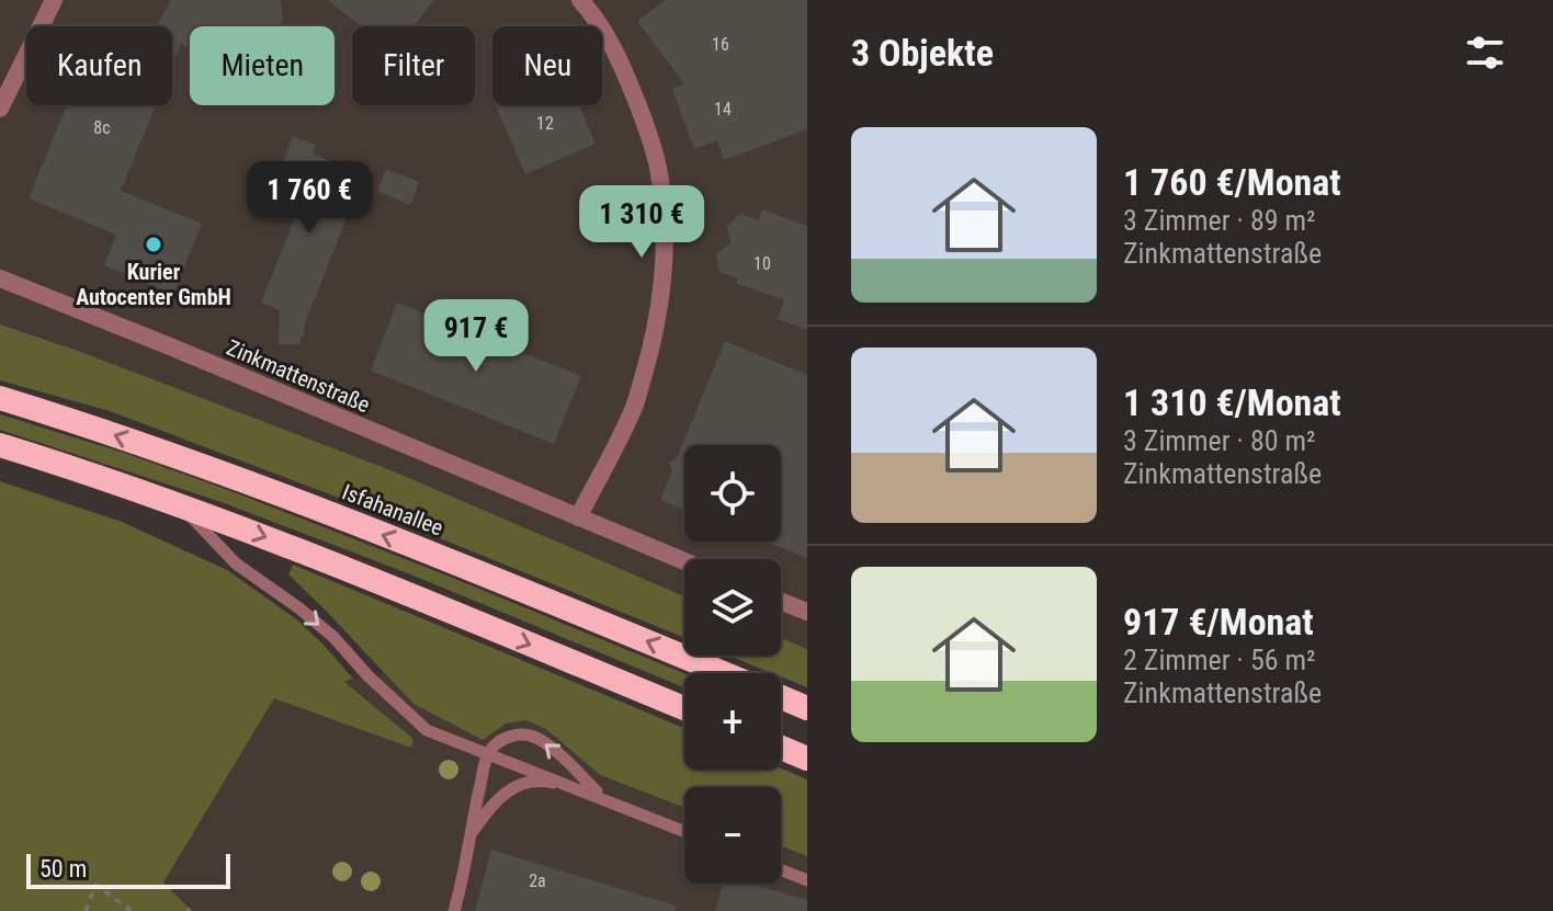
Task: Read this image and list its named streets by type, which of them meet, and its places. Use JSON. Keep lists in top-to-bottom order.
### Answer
{
  "streets": {
    "highway": ["Isfahanallee"],
    "street": ["Zinkmattenstraße"]
  },
  "places": ["Kurier Autocenter GmbH"],
  "house_numbers": [
    "16",
    "14",
    "12",
    "8c",
    "10",
    "2a"
  ],
  "scale_bar": "50 m",
  "page": {
    "heading": "3 Objekte",
    "chip": [
      "Kaufen",
      "Mieten",
      "Filter",
      "Neu"
    ],
    "list": [
      {
        "name": "1 760 €/Monat",
        "note": "3 Zimmer · 89 m² · Zinkmattenstraße"
      },
      {
        "name": "1 310 €/Monat",
        "note": "3 Zimmer · 80 m² · Zinkmattenstraße"
      },
      {
        "name": "917 €/Monat",
        "note": "2 Zimmer · 56 m² · Zinkmattenstraße"
      }
    ],
    "price": ["1 760 €", "1 310 €", "917 €"],
    "map_buttons": ["+", "−"],
    "scale": "50 m"
  }
}
